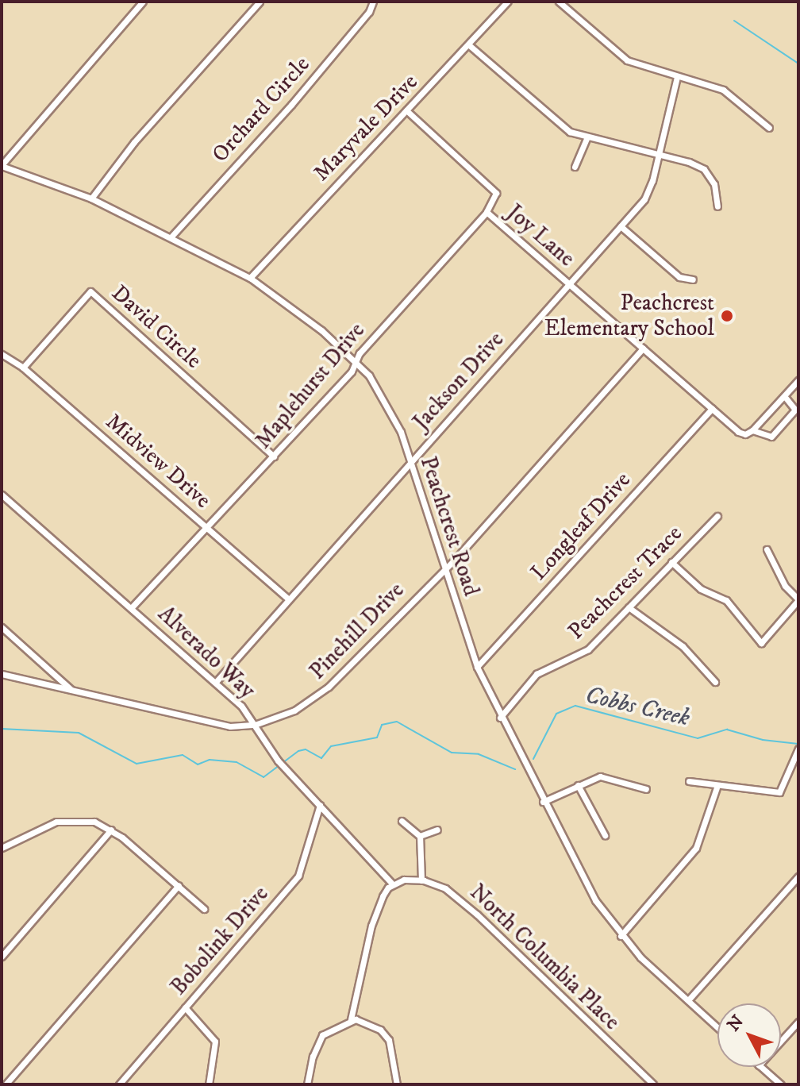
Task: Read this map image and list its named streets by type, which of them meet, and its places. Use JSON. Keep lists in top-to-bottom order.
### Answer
{
  "streets": {
    "street": [
      "Orchard Circle",
      "Maryvale Drive",
      "Joy Lane",
      "David Circle",
      "Jackson Drive",
      "Maplehurst Drive",
      "Midview Drive",
      "Peachcrest Road",
      "Longleaf Drive",
      "Peachcrest Trace",
      "Pinehill Drive",
      "Alverado Way",
      "Bobolink Drive",
      "North Columbia Place"
    ]
  },
  "crossings": [
    ["Orchard Circle", "Peachcrest Road"],
    ["Maryvale Drive", "Joy Lane"],
    ["Maryvale Drive", "Peachcrest Road"],
    ["Joy Lane", "Jackson Drive"],
    ["Joy Lane", "Maplehurst Drive"],
    ["Joy Lane", "Longleaf Drive"],
    ["Joy Lane", "Pinehill Drive"],
    ["David Circle", "Maplehurst Drive"],
    ["David Circle", "Midview Drive"],
    ["Jackson Drive", "Midview Drive"],
    ["Jackson Drive", "Peachcrest Road"],
    ["Jackson Drive", "Alverado Way"],
    ["Maplehurst Drive", "Midview Drive"],
    ["Maplehurst Drive", "Peachcrest Road"],
    ["Maplehurst Drive", "Alverado Way"],
    ["Peachcrest Road", "Longleaf Drive"],
    ["Peachcrest Road", "Peachcrest Trace"],
    ["Peachcrest Road", "Pinehill Drive"],
    ["Pinehill Drive", "Alverado Way"],
    ["Alverado Way", "Bobolink Drive"]
  ],
  "water": ["Cobbs Creek"],
  "places": ["Peachcrest Elementary School"],
  "north": "top left"
}
